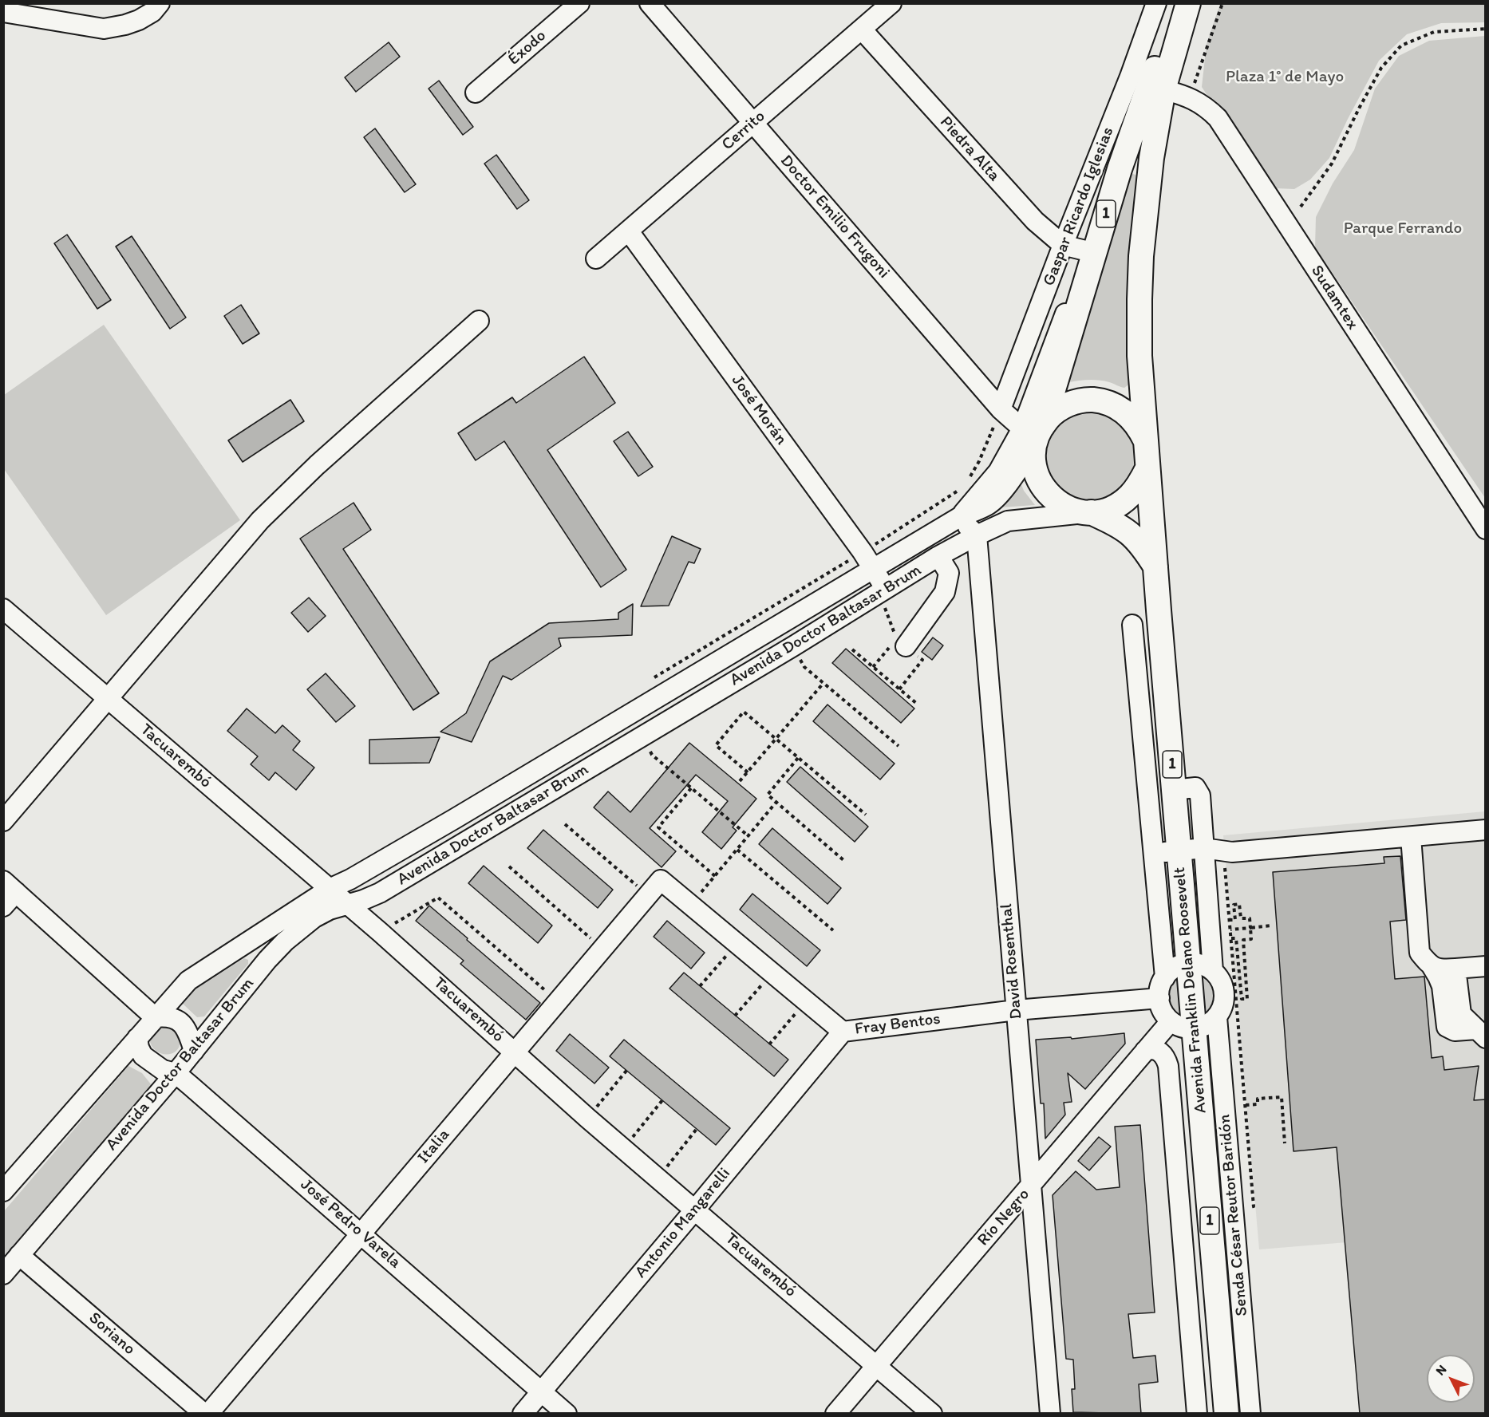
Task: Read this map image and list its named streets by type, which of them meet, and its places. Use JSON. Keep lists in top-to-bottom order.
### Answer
{
  "streets": {
    "main road": ["1", "Avenida Doctor Baltasar Brum", "Avenida Franklin Delano Roosevelt"],
    "street": [
      "Éxodo",
      "Cerrito",
      "Piedra Alta",
      "Gaspar Ricardo Iglesias",
      "Doctor Emilio Frugoni",
      "Sudamtex",
      "José Morán",
      "Tacuarembó",
      "David Rosenthal",
      "Fray Bentos",
      "Italia",
      "Senda César Reutor Baridón",
      "Río Negro",
      "Antonio Mangarelli",
      "José Pedro Varela",
      "Soriano"
    ]
  },
  "crossings": [
    ["Cerrito", "Piedra Alta"],
    ["Cerrito", "Doctor Emilio Frugoni"],
    ["Cerrito", "José Morán"],
    ["Piedra Alta", "Gaspar Ricardo Iglesias"],
    ["Piedra Alta", "Avenida Doctor Baltasar Brum"],
    ["Gaspar Ricardo Iglesias", "Doctor Emilio Frugoni"],
    ["Gaspar Ricardo Iglesias", "Sudamtex"],
    ["Gaspar Ricardo Iglesias", "Avenida Doctor Baltasar Brum"],
    ["Gaspar Ricardo Iglesias", "Avenida Franklin Delano Roosevelt"],
    ["Doctor Emilio Frugoni", "Avenida Doctor Baltasar Brum"],
    ["Doctor Emilio Frugoni", "Avenida Franklin Delano Roosevelt"],
    ["Sudamtex", "Avenida Doctor Baltasar Brum"],
    ["Sudamtex", "Avenida Franklin Delano Roosevelt"],
    ["José Morán", "Avenida Doctor Baltasar Brum"],
    ["Avenida Doctor Baltasar Brum", "Tacuarembó"],
    ["Avenida Doctor Baltasar Brum", "David Rosenthal"],
    ["Avenida Doctor Baltasar Brum", "Avenida Franklin Delano Roosevelt"],
    ["Avenida Doctor Baltasar Brum", "José Pedro Varela"],
    ["Avenida Doctor Baltasar Brum", "Soriano"],
    ["Tacuarembó", "Italia"],
    ["Tacuarembó", "Río Negro"],
    ["Tacuarembó", "Antonio Mangarelli"],
    ["David Rosenthal", "Fray Bentos"],
    ["David Rosenthal", "Río Negro"],
    ["Avenida Franklin Delano Roosevelt", "Río Negro"],
    ["Fray Bentos", "Italia"],
    ["Fray Bentos", "Antonio Mangarelli"],
    ["Italia", "José Pedro Varela"],
    ["Italia", "Soriano"],
    ["Antonio Mangarelli", "José Pedro Varela"]
  ],
  "parks": ["Plaza 1° de Mayo", "Parque Ferrando"],
  "north": "top left"
}
